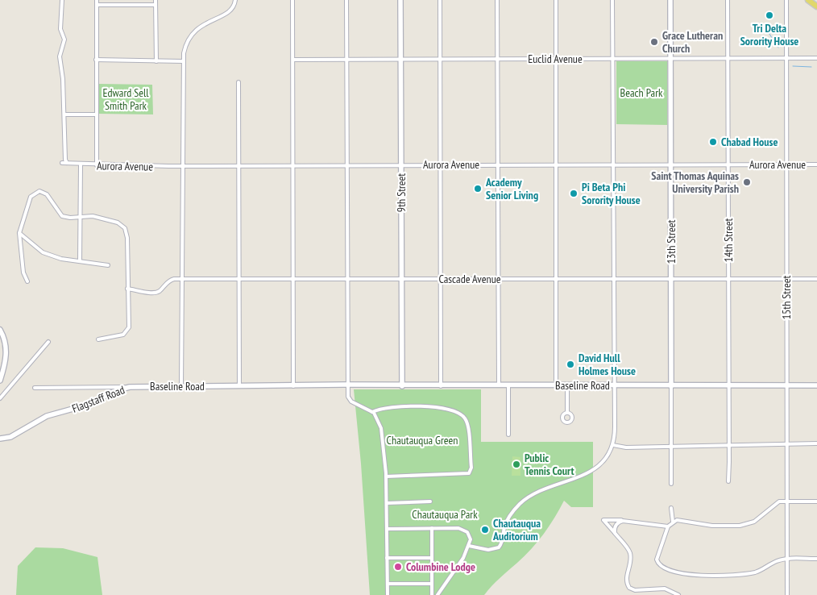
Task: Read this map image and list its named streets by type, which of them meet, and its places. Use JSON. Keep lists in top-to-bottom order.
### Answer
{
  "streets": {
    "street": [
      "Euclid Avenue",
      "Aurora Avenue",
      "9th Street",
      "14th Street",
      "13th Street",
      "Cascade Avenue",
      "15th Street",
      "Baseline Road",
      "Flagstaff Road"
    ]
  },
  "crossings": [
    ["Euclid Avenue", "9th Street"],
    ["Euclid Avenue", "14th Street"],
    ["Euclid Avenue", "13th Street"],
    ["Euclid Avenue", "15th Street"],
    ["Aurora Avenue", "9th Street"],
    ["Aurora Avenue", "14th Street"],
    ["Aurora Avenue", "13th Street"],
    ["Aurora Avenue", "15th Street"],
    ["9th Street", "Cascade Avenue"],
    ["9th Street", "Baseline Road"],
    ["14th Street", "Cascade Avenue"],
    ["14th Street", "Baseline Road"],
    ["13th Street", "Cascade Avenue"],
    ["13th Street", "Baseline Road"],
    ["Cascade Avenue", "15th Street"],
    ["15th Street", "Baseline Road"],
    ["Baseline Road", "Flagstaff Road"]
  ],
  "parks": [
    "Edward Sell Smith Park",
    "Beach Park",
    "Chautauqua Green",
    "Chautauqua Park"
  ],
  "places": [
    "Tri Delta Sorority House",
    "Grace Lutheran Church",
    "Chabad House",
    "Saint Thomas Aquinas University Parish",
    "Academy Senior Living",
    "Pi Beta Phi Sorority House",
    "David Hull Holmes House",
    "Public Tennis Court",
    "Chautauqua Auditorium",
    "Columbine Lodge"
  ]
}
